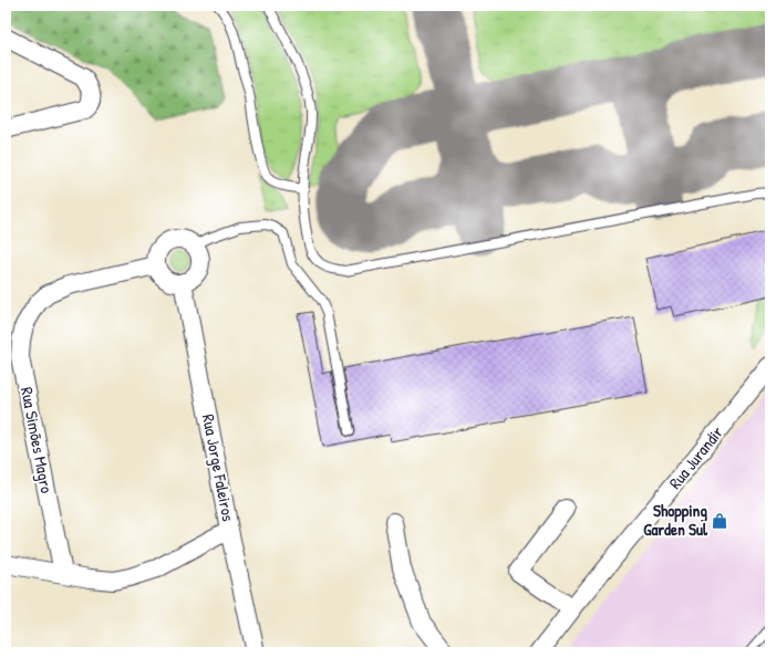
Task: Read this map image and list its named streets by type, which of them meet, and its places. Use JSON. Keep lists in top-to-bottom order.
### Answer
{
  "streets": {
    "street": ["Rua Simões Magro", "Rua Jurandir", "Rua Jorge Faleiros"]
  },
  "crossings": [
    ["Rua Simões Magro", "Rua Jorge Faleiros"]
  ],
  "places": {
    "shop": ["Shopping Garden Sul"]
  }
}
